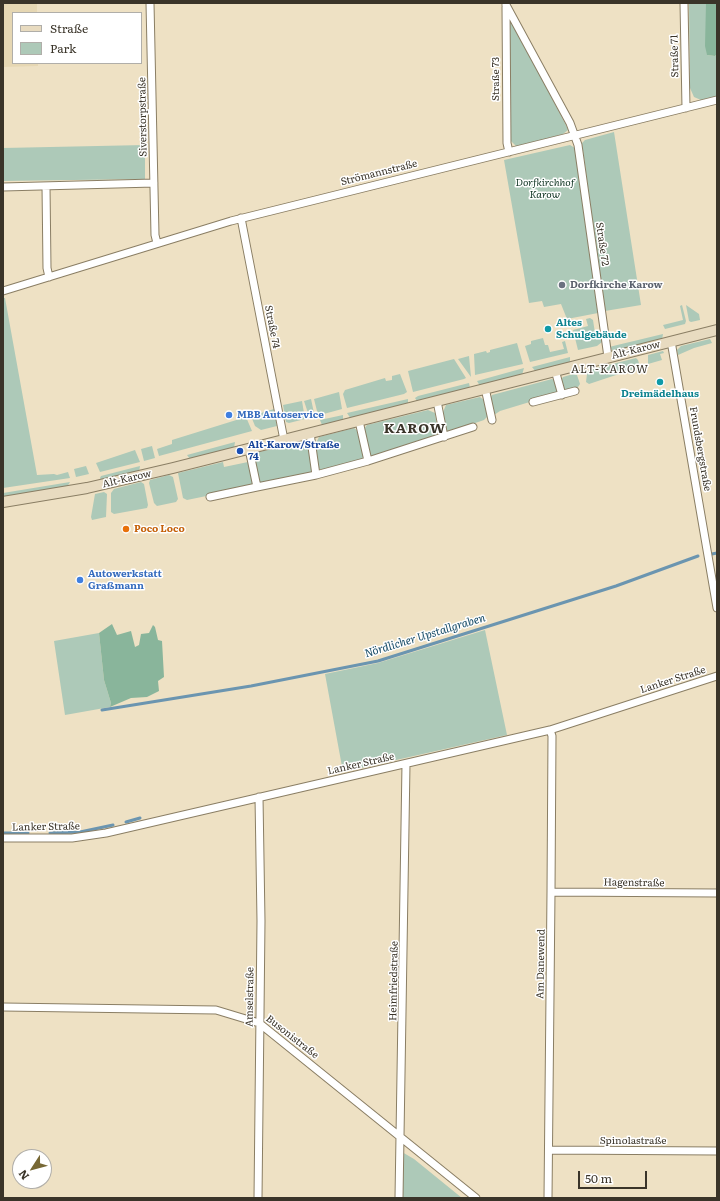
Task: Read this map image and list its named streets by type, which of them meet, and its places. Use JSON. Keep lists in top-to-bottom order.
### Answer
{
  "streets": {
    "main road": ["Alt-Karow"],
    "street": [
      "Straße 71",
      "Straße 73",
      "Siverstorpstraße",
      "Strömannstraße",
      "Straße 72",
      "Straße 74",
      "Frundsbergstraße",
      "Lanker Straße",
      "Hagenstraße",
      "Am Danewend",
      "Heimfriedstraße",
      "Amselstraße",
      "Busonistraße",
      "Spinolastraße"
    ]
  },
  "crossings": [
    ["Straße 71", "Strömannstraße"],
    ["Straße 73", "Strömannstraße"],
    ["Straße 73", "Straße 72"],
    ["Siverstorpstraße", "Strömannstraße"],
    ["Strömannstraße", "Straße 72"],
    ["Strömannstraße", "Straße 74"],
    ["Straße 72", "Alt-Karow"],
    ["Straße 74", "Alt-Karow"],
    ["Alt-Karow", "Frundsbergstraße"],
    ["Lanker Straße", "Am Danewend"],
    ["Lanker Straße", "Heimfriedstraße"],
    ["Lanker Straße", "Amselstraße"],
    ["Hagenstraße", "Am Danewend"],
    ["Am Danewend", "Spinolastraße"],
    ["Heimfriedstraße", "Busonistraße"],
    ["Amselstraße", "Busonistraße"]
  ],
  "districts": ["ALT-KAROW", "KAROW"],
  "water": ["Nördlicher Upstallgraben"],
  "parks": ["Dorfkirchhof Karow"],
  "places": [
    "Dorfkirche Karow",
    "Altes Schulgebäude",
    "Dreimädelhaus",
    "MBB Autoservice",
    "Alt-Karow/Straße 74",
    "Poco Loco",
    "Autowerkstatt Graßmann"
  ],
  "legend": ["Straße", "Park"],
  "scale_bar": "50 m",
  "north": "bottom left"
}
